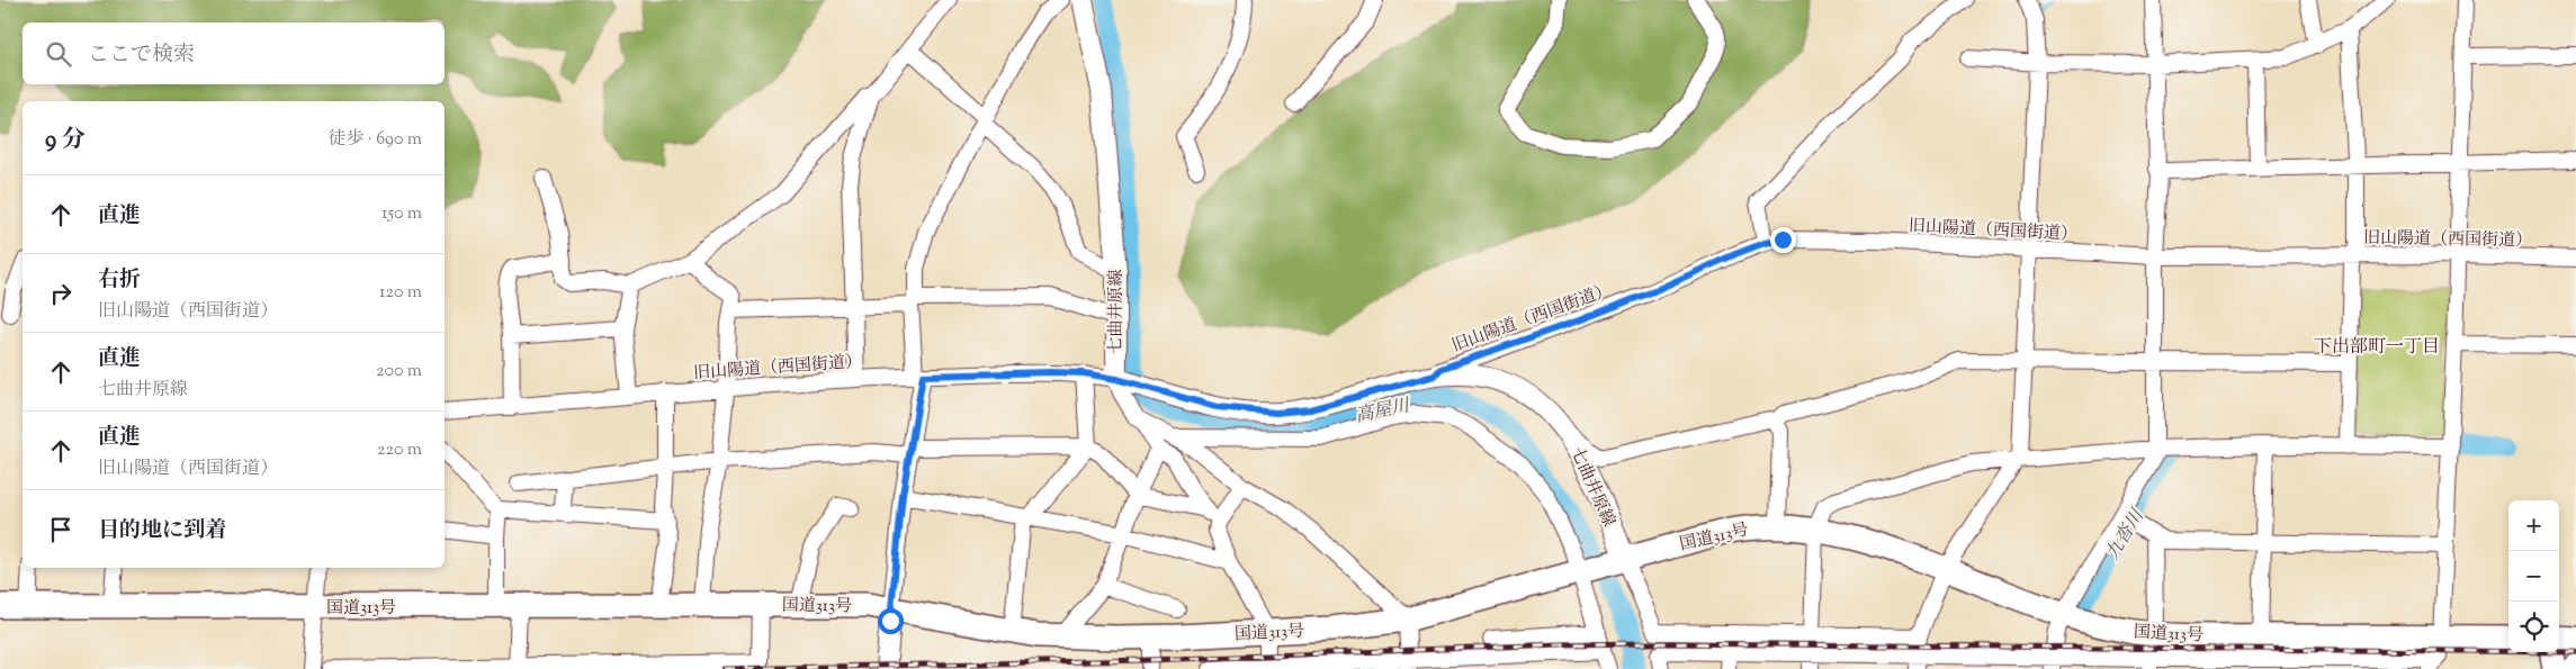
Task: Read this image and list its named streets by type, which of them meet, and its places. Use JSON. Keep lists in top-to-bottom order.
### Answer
{
  "streets": {
    "highway": ["国道313号"],
    "main road": ["七曲井原線"],
    "street": ["旧山陽道（西国街道）"]
  },
  "crossings": [
    ["旧山陽道（西国街道）", "七曲井原線"],
    ["七曲井原線", "国道313号"]
  ],
  "districts": ["下出部町一丁目"],
  "water": ["高屋川", "九沓川"],
  "page": {
    "search": "ここで検索",
    "heading": ["9 分", "徒歩 · 690 m"],
    "list": [
      ["直進", "150 m"],
      ["右折", "旧山陽道（西国街道）", "120 m"],
      ["直進", "七曲井原線", "200 m"],
      ["直進", "旧山陽道（西国街道）", "220 m"],
      "目的地に到着"
    ],
    "map_buttons": ["+", "−"]
  }
}
